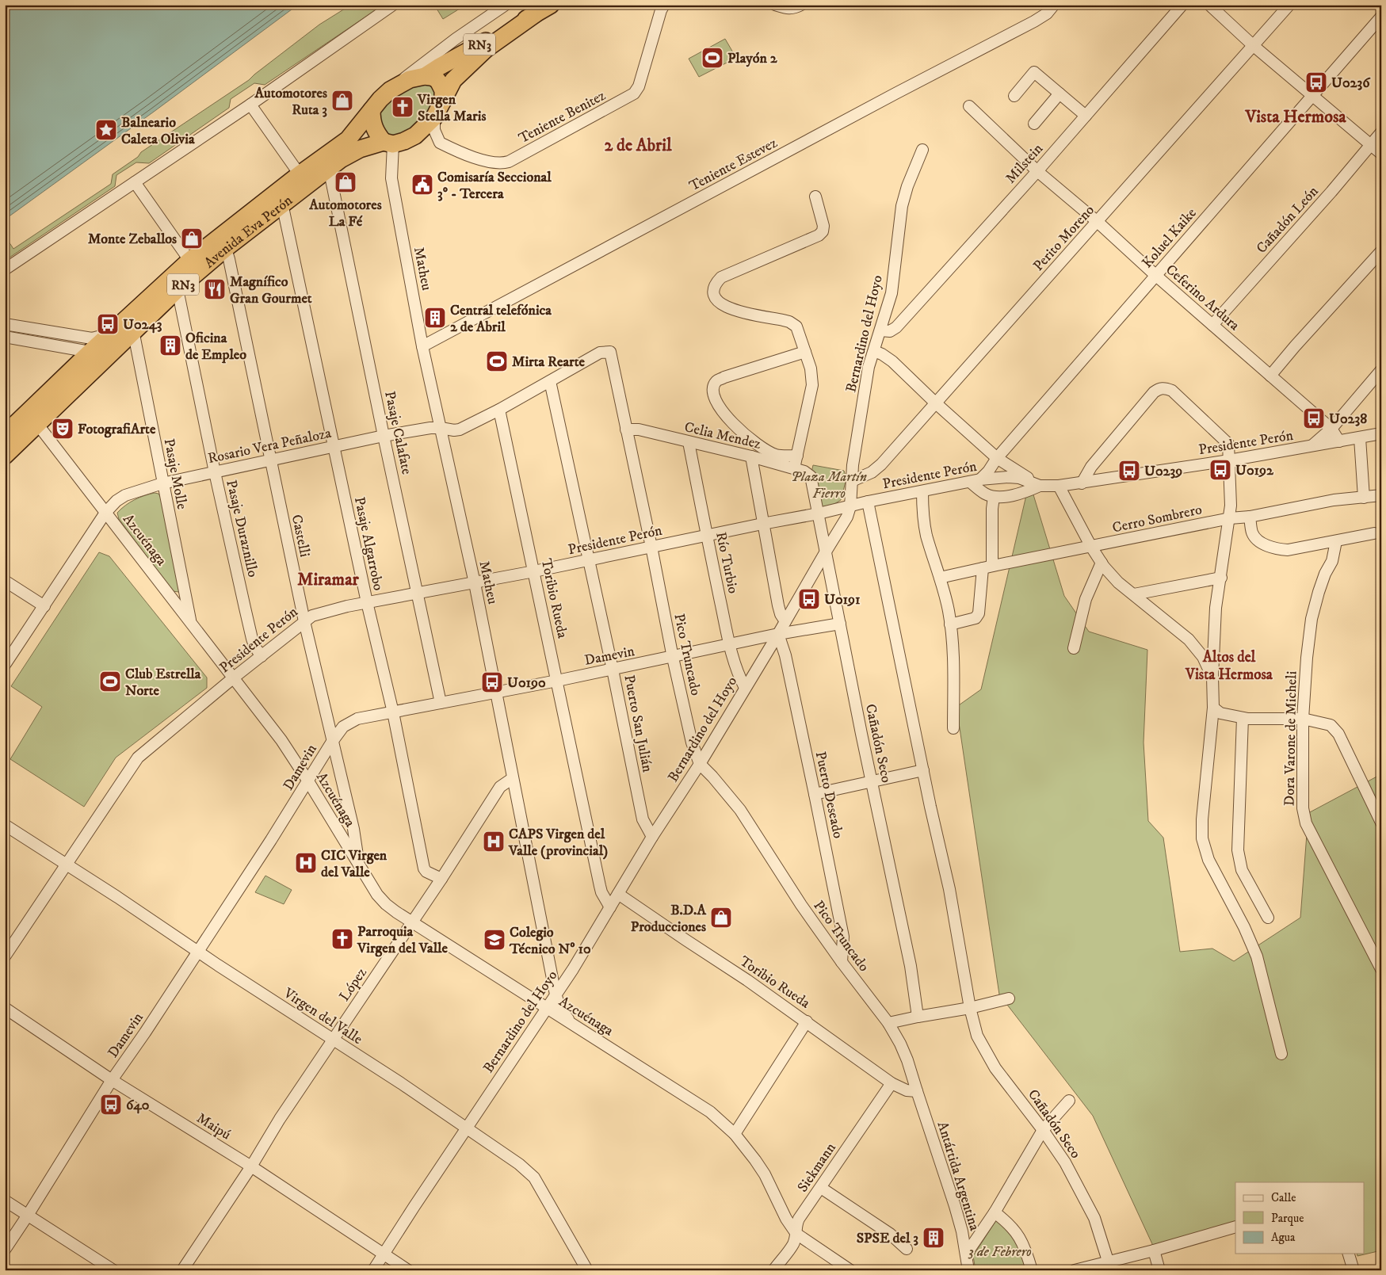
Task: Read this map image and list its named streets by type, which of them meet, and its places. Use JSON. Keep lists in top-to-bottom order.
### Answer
{
  "streets": {
    "highway": ["RN3", "Avenida Eva Perón"],
    "street": [
      "Teniente Benitez",
      "Milstein",
      "Teniente Estevez",
      "Cañadón León",
      "Perito Moreno",
      "Koluel Kaike",
      "Matheu",
      "Ceferino Ardura",
      "Bernardino del Hoyo",
      "Pasaje Calafate",
      "Celia Mendez",
      "Presidente Perón",
      "Rosario Vera Peñaloza",
      "Pasaje Molle",
      "Cerro Sombrero",
      "Pasaje Duraznillo",
      "Castelli",
      "Azcuénaga",
      "Pasaje Algarrobo",
      "Río Turbio",
      "Toribio Rueda",
      "Pico Truncado",
      "Damevin",
      "Puerto San Julián",
      "Dora Varone de Micheli",
      "Cañadón Seco",
      "Puerto Deseado",
      "López",
      "Virgen del Valle",
      "Maipú",
      "Siekmann",
      "Antártida Argentina"
    ]
  },
  "crossings": [
    ["Teniente Benitez", "Avenida Eva Perón"],
    ["Teniente Benitez", "Matheu"],
    ["Milstein", "Ceferino Ardura"],
    ["Milstein", "Bernardino del Hoyo"],
    ["Teniente Estevez", "Matheu"],
    ["Cañadón León", "Ceferino Ardura"],
    ["Avenida Eva Perón", "Matheu"],
    ["Avenida Eva Perón", "Pasaje Calafate"],
    ["Avenida Eva Perón", "Pasaje Molle"],
    ["Avenida Eva Perón", "Pasaje Duraznillo"],
    ["Avenida Eva Perón", "Castelli"],
    ["Avenida Eva Perón", "Azcuénaga"],
    ["Avenida Eva Perón", "Pasaje Algarrobo"],
    ["Perito Moreno", "Ceferino Ardura"],
    ["Perito Moreno", "Bernardino del Hoyo"],
    ["Koluel Kaike", "Ceferino Ardura"],
    ["Koluel Kaike", "Presidente Perón"],
    ["Matheu", "Bernardino del Hoyo"],
    ["Matheu", "Presidente Perón"],
    ["Matheu", "Rosario Vera Peñaloza"],
    ["Matheu", "Azcuénaga"],
    ["Matheu", "Damevin"],
    ["Matheu", "López"],
    ["Ceferino Ardura", "Presidente Perón"],
    ["Bernardino del Hoyo", "Presidente Perón"],
    ["Bernardino del Hoyo", "Azcuénaga"],
    ["Bernardino del Hoyo", "Río Turbio"],
    ["Bernardino del Hoyo", "Toribio Rueda"],
    ["Bernardino del Hoyo", "Pico Truncado"],
    ["Bernardino del Hoyo", "Damevin"],
    ["Bernardino del Hoyo", "Puerto San Julián"],
    ["Bernardino del Hoyo", "Cañadón Seco"],
    ["Bernardino del Hoyo", "Puerto Deseado"],
    ["Bernardino del Hoyo", "Virgen del Valle"],
    ["Bernardino del Hoyo", "Maipú"],
    ["Pasaje Calafate", "Presidente Perón"],
    ["Pasaje Calafate", "Rosario Vera Peñaloza"],
    ["Pasaje Calafate", "Damevin"],
    ["Celia Mendez", "Río Turbio"],
    ["Celia Mendez", "Pico Truncado"],
    ["Celia Mendez", "Cañadón Seco"],
    ["Presidente Perón", "Pasaje Duraznillo"],
    ["Presidente Perón", "Castelli"],
    ["Presidente Perón", "Azcuénaga"],
    ["Presidente Perón", "Pasaje Algarrobo"],
    ["Presidente Perón", "Río Turbio"],
    ["Presidente Perón", "Toribio Rueda"],
    ["Presidente Perón", "Pico Truncado"],
    ["Presidente Perón", "Puerto San Julián"],
    ["Presidente Perón", "Cañadón Seco"],
    ["Presidente Perón", "Virgen del Valle"],
    ["Rosario Vera Peñaloza", "Pasaje Molle"],
    ["Rosario Vera Peñaloza", "Pasaje Duraznillo"],
    ["Rosario Vera Peñaloza", "Castelli"],
    ["Rosario Vera Peñaloza", "Azcuénaga"],
    ["Rosario Vera Peñaloza", "Pasaje Algarrobo"],
    ["Rosario Vera Peñaloza", "Toribio Rueda"],
    ["Rosario Vera Peñaloza", "Pico Truncado"],
    ["Rosario Vera Peñaloza", "Puerto San Julián"],
    ["Pasaje Molle", "Azcuénaga"],
    ["Castelli", "Azcuénaga"],
    ["Castelli", "Damevin"],
    ["Azcuénaga", "Damevin"],
    ["Azcuénaga", "López"],
    ["Azcuénaga", "Siekmann"],
    ["Pasaje Algarrobo", "Damevin"],
    ["Pasaje Algarrobo", "López"],
    ["Río Turbio", "Damevin"],
    ["Toribio Rueda", "Pico Truncado"],
    ["Toribio Rueda", "Damevin"],
    ["Toribio Rueda", "Siekmann"],
    ["Toribio Rueda", "Antártida Argentina"],
    ["Pico Truncado", "Damevin"],
    ["Pico Truncado", "Puerto Deseado"],
    ["Pico Truncado", "Antártida Argentina"],
    ["Damevin", "Puerto San Julián"],
    ["Damevin", "Cañadón Seco"],
    ["Damevin", "Puerto Deseado"],
    ["Damevin", "Virgen del Valle"],
    ["Damevin", "Maipú"],
    ["López", "Virgen del Valle"],
    ["López", "Maipú"]
  ],
  "districts": [
    "Vista Hermosa",
    "2 de Abril",
    "Miramar",
    "Altos del Vista Hermosa"
  ],
  "parks": ["Plaza Martín Fierro", "3 de Febrero"],
  "places": {
    "sports": ["Playón 2", "Mirta Rearte", "Club Estrella Norte"],
    "bus stop": [
      "U0236",
      "U0243",
      "U0238",
      "U0192",
      "U0239",
      "U0191",
      "U0190",
      "640"
    ],
    "shop": [
      "Automotores Ruta 3",
      "Automotores La Fé",
      "Monte Zeballos",
      "B.D.A Producciones"
    ],
    "church": ["Virgen Stella Maris", "Parroquia Virgen del Valle"],
    "place": ["Balneario Caleta Olivia"],
    "public building": ["Comisaría Seccional 3º - Tercera"],
    "restaurant": ["Magnífico Gran Gourmet"],
    "building": ["Central telefónica 2 de Abril", "Oficina de Empleo", "SPSE del 3"],
    "theatre": ["FotografiArte"],
    "hospital": ["CAPS Virgen del Valle (provincial)", "CIC Virgen del Valle"],
    "school or university": ["Colegio Técnico Nº 10"]
  },
  "legend": ["Calle", "Parque", "Agua"]
}
